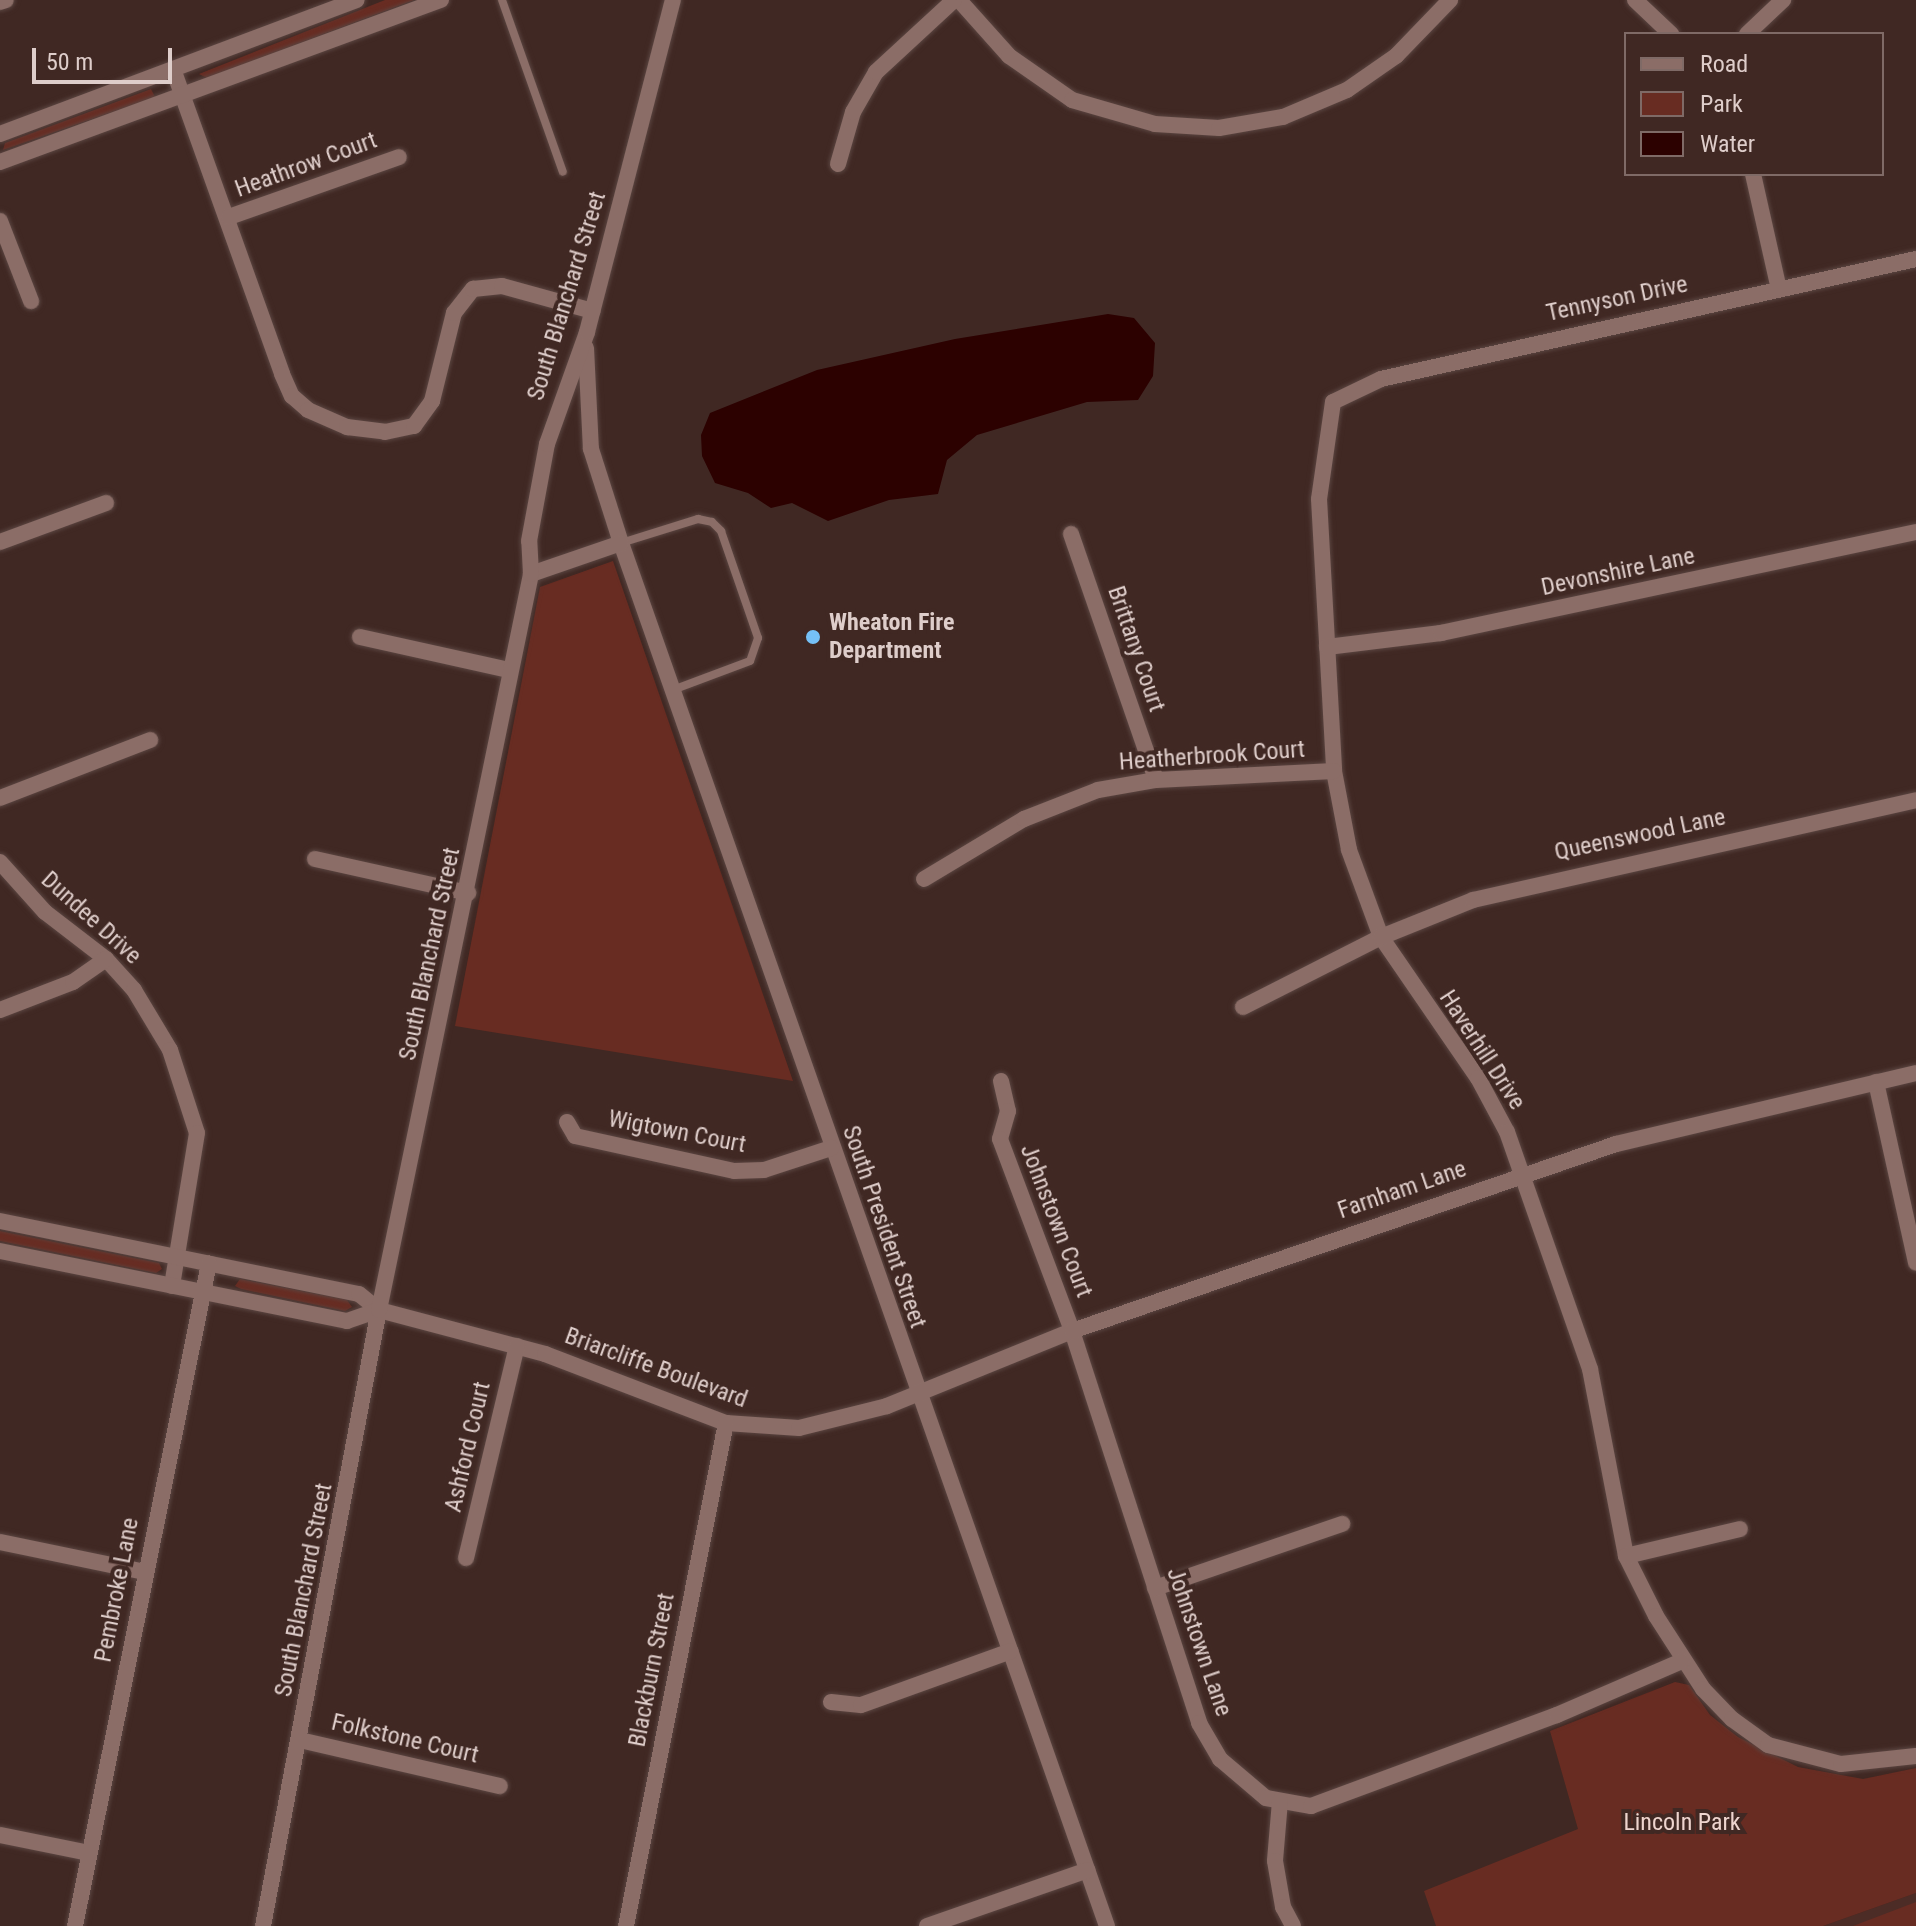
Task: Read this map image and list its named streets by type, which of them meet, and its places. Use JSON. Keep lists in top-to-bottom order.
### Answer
{
  "streets": {
    "street": [
      "Heathrow Court",
      "South Blanchard Street",
      "Tennyson Drive",
      "Devonshire Lane",
      "Brittany Court",
      "Heatherbrook Court",
      "Queenswood Lane",
      "Dundee Drive",
      "Haverhill Drive",
      "Wigtown Court",
      "Farnham Lane",
      "Johnstown Court",
      "South President Street",
      "Briarcliffe Boulevard",
      "Ashford Court",
      "Pembroke Lane",
      "Johnstown Lane",
      "Blackburn Street",
      "Folkstone Court"
    ]
  },
  "crossings": [
    ["South Blanchard Street", "South President Street"],
    ["South Blanchard Street", "Briarcliffe Boulevard"],
    ["South Blanchard Street", "Folkstone Court"],
    ["Tennyson Drive", "Haverhill Drive"],
    ["Devonshire Lane", "Haverhill Drive"],
    ["Brittany Court", "Heatherbrook Court"],
    ["Heatherbrook Court", "Haverhill Drive"],
    ["Queenswood Lane", "Haverhill Drive"],
    ["Dundee Drive", "Briarcliffe Boulevard"],
    ["Haverhill Drive", "Farnham Lane"],
    ["Haverhill Drive", "Johnstown Lane"],
    ["Wigtown Court", "South President Street"],
    ["Farnham Lane", "Johnstown Court"],
    ["Farnham Lane", "South President Street"],
    ["Farnham Lane", "Briarcliffe Boulevard"],
    ["Farnham Lane", "Johnstown Lane"],
    ["Johnstown Court", "Johnstown Lane"],
    ["South President Street", "Briarcliffe Boulevard"],
    ["Briarcliffe Boulevard", "Ashford Court"],
    ["Briarcliffe Boulevard", "Pembroke Lane"],
    ["Briarcliffe Boulevard", "Blackburn Street"]
  ],
  "parks": ["Lincoln Park"],
  "places": ["Wheaton Fire Department"],
  "legend": ["Road", "Park", "Water"],
  "scale_bar": "50 m"
}
